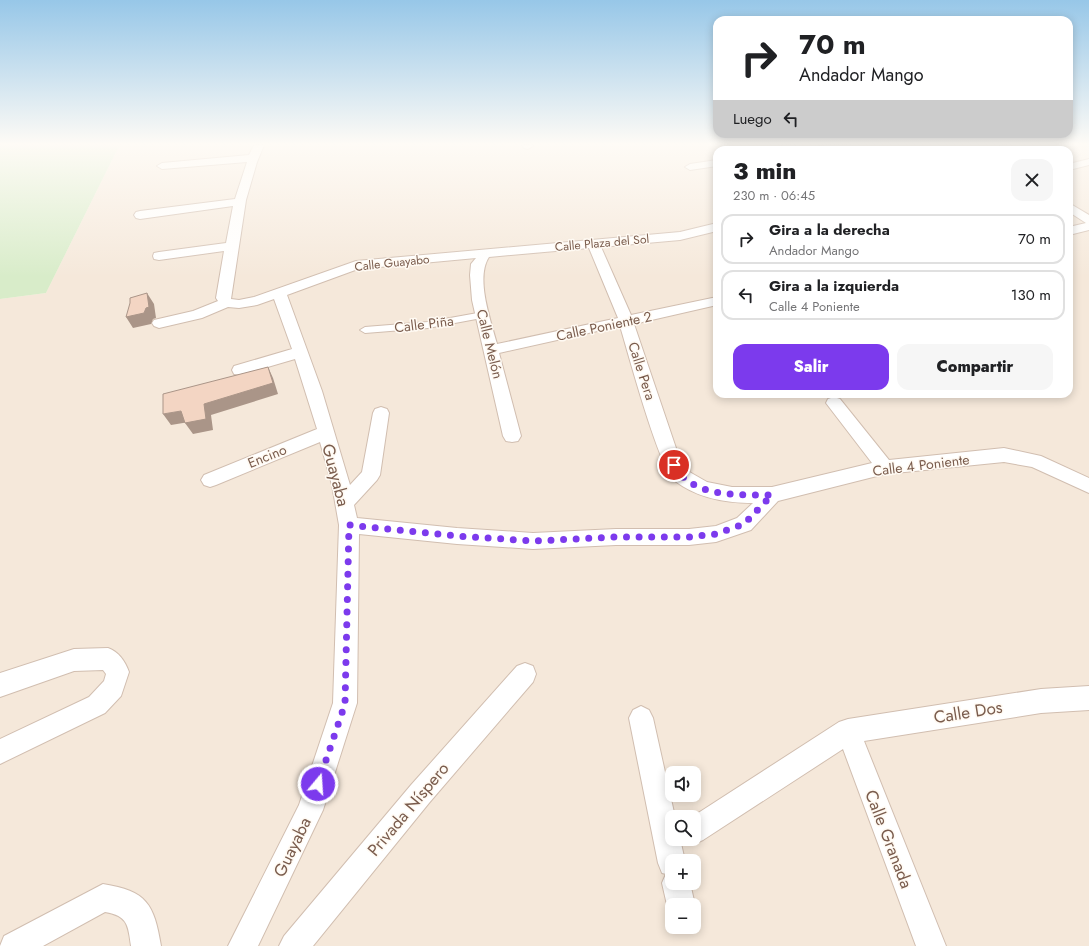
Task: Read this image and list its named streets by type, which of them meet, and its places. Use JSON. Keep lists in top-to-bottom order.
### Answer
{
  "streets": {
    "street": [
      "Calle Plaza del Sol",
      "Calle Guayabo",
      "Calle Piña",
      "Calle Poniente 2",
      "Calle Melón",
      "Calle Pera",
      "Encino",
      "Calle 4 Poniente",
      "Guayaba",
      "Calle Dos",
      "Privada Níspero",
      "Calle Granada"
    ]
  },
  "crossings": [
    ["Calle Plaza del Sol", "Calle Guayabo"],
    ["Calle Plaza del Sol", "Calle Melón"],
    ["Calle Plaza del Sol", "Calle Pera"],
    ["Calle Guayabo", "Calle Melón"],
    ["Calle Guayabo", "Guayaba"],
    ["Calle Piña", "Calle Melón"],
    ["Calle Poniente 2", "Calle Melón"],
    ["Calle Poniente 2", "Calle Pera"],
    ["Calle Pera", "Calle 4 Poniente"],
    ["Encino", "Guayaba"],
    ["Calle Dos", "Calle Granada"]
  ],
  "page": {
    "turn": ["70 m", "Andador Mango"],
    "then": "Luego",
    "heading": ["3 min", "230 m · 06:45"],
    "list": [
      {
        "name": "Gira a la derecha",
        "note": "Andador Mango",
        "value": "70 m"
      },
      {
        "name": "Gira a la izquierda",
        "note": "Calle 4 Poniente",
        "value": "130 m"
      }
    ],
    "buttons": ["Salir", "Compartir"],
    "map_buttons": ["+", "−"]
  }
}
